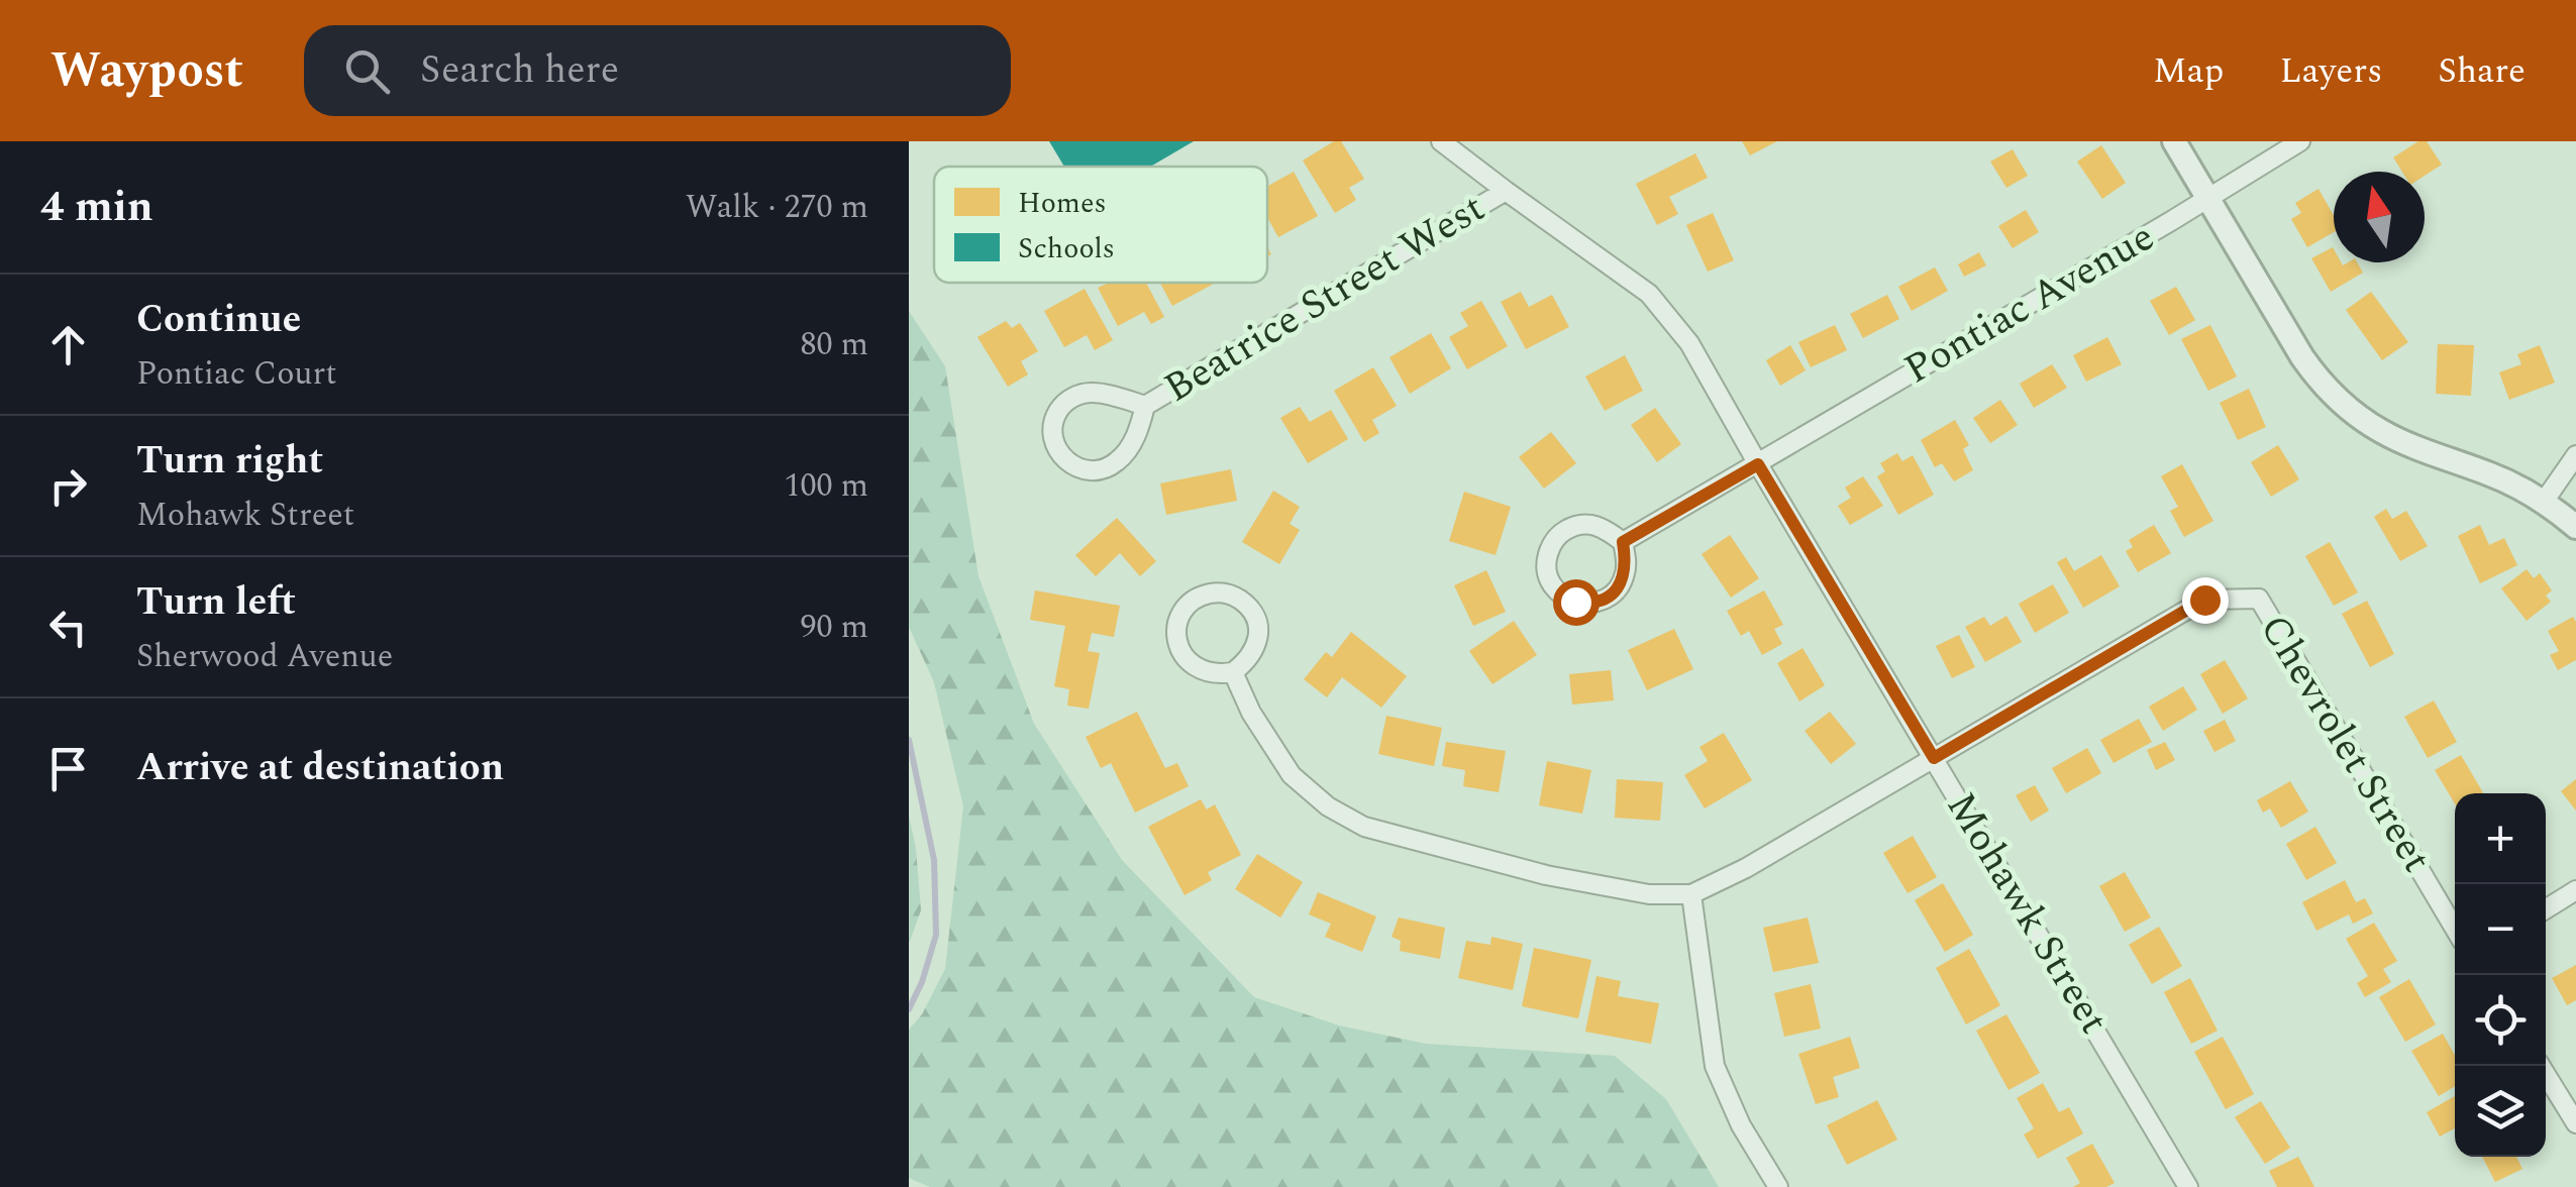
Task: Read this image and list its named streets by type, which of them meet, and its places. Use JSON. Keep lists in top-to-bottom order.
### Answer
{
  "streets": {
    "street": [
      "Beatrice Street West",
      "Pontiac Avenue",
      "Chevrolet Street",
      "Mohawk Street"
    ]
  },
  "crossings": [
    ["Beatrice Street West", "Mohawk Street"],
    ["Pontiac Avenue", "Mohawk Street"],
    ["Chevrolet Street", "Mohawk Street"]
  ],
  "legend": ["Homes", "Schools"],
  "north": "top",
  "page": {
    "header": "Waypost",
    "search": "Search here",
    "nav": ["Map", "Layers", "Share"],
    "heading": ["4 min", "Walk · 270 m"],
    "list": [
      ["Continue", "Pontiac Court", "80 m"],
      ["Turn right", "Mohawk Street", "100 m"],
      ["Turn left", "Sherwood Avenue", "90 m"],
      "Arrive at destination"
    ],
    "map_buttons": ["+", "−"]
  }
}
